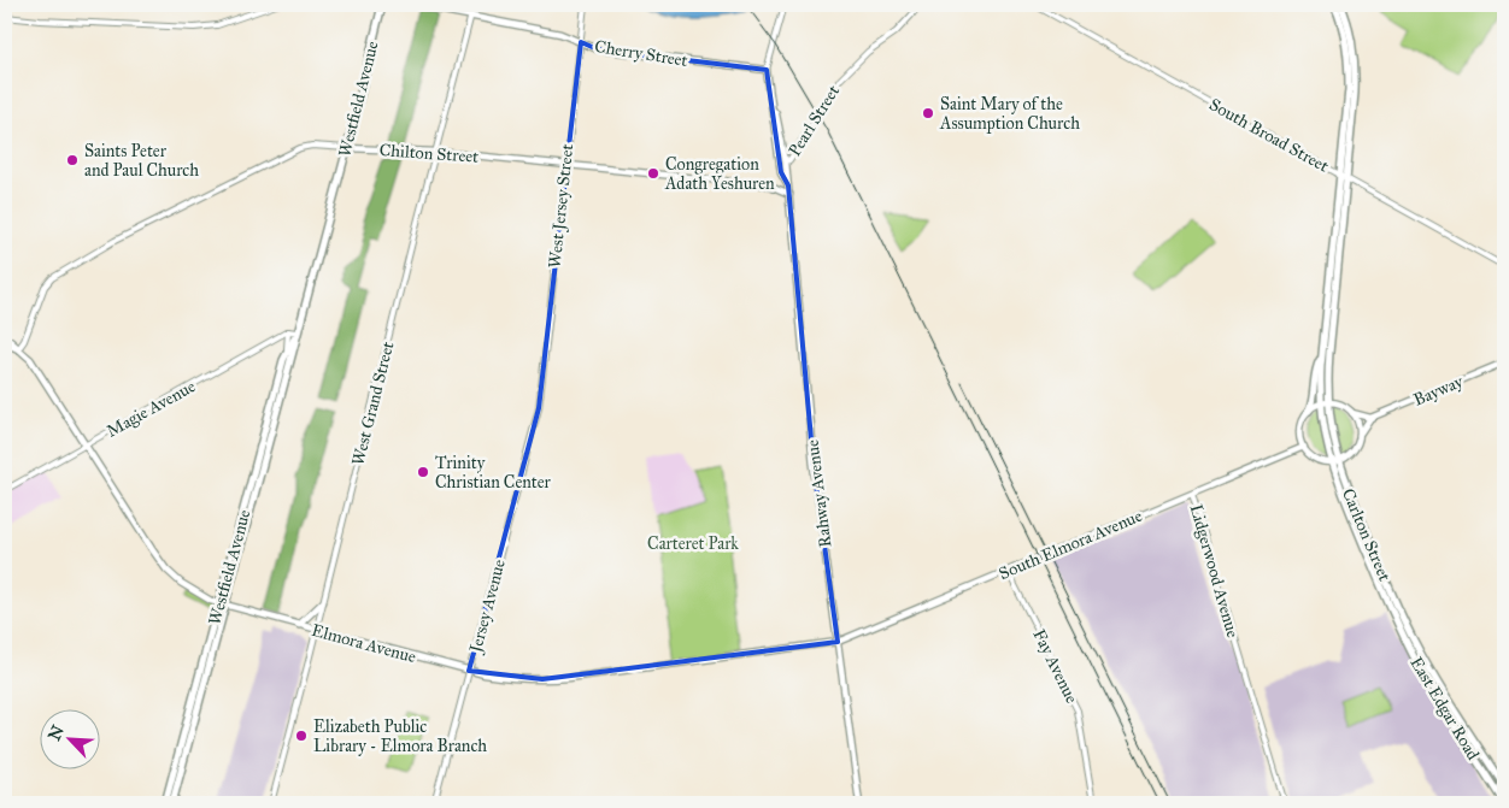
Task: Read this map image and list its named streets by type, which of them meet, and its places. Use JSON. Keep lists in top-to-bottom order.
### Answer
{
  "streets": {
    "main road": [
      "Cherry Street",
      "Westfield Avenue",
      "Chilton Street",
      "Bayway",
      "Rahway Avenue",
      "Carlton Street",
      "South Elmora Avenue",
      "Elmora Avenue",
      "East Edgar Road"
    ],
    "street": [
      "Pearl Street",
      "South Broad Street",
      "West Jersey Street",
      "West Grand Street",
      "Magie Avenue",
      "Lidgerwood Avenue",
      "Jersey Avenue",
      "Fay Avenue"
    ]
  },
  "crossings": [
    ["Cherry Street", "West Jersey Street"],
    ["Cherry Street", "West Grand Street"],
    ["Cherry Street", "Rahway Avenue"],
    ["Westfield Avenue", "Chilton Street"],
    ["Westfield Avenue", "Elmora Avenue"],
    ["Pearl Street", "Rahway Avenue"],
    ["Chilton Street", "West Jersey Street"],
    ["Chilton Street", "West Grand Street"],
    ["Chilton Street", "Rahway Avenue"],
    ["Chilton Street", "Elmora Avenue"],
    ["West Jersey Street", "Jersey Avenue"],
    ["West Grand Street", "Elmora Avenue"],
    ["Magie Avenue", "Elmora Avenue"],
    ["Rahway Avenue", "South Elmora Avenue"],
    ["Rahway Avenue", "Elmora Avenue"],
    ["Carlton Street", "East Edgar Road"],
    ["South Elmora Avenue", "Lidgerwood Avenue"],
    ["South Elmora Avenue", "Elmora Avenue"],
    ["South Elmora Avenue", "Fay Avenue"],
    ["Jersey Avenue", "Elmora Avenue"]
  ],
  "parks": ["Carteret Park"],
  "places": [
    "Saint Mary of the Assumption Church",
    "Saints Peter and Paul Church",
    "Congregation Adath Yeshuren",
    "Trinity Christian Center",
    "Elizabeth Public Library - Elmora Branch"
  ],
  "north": "top left"
}
